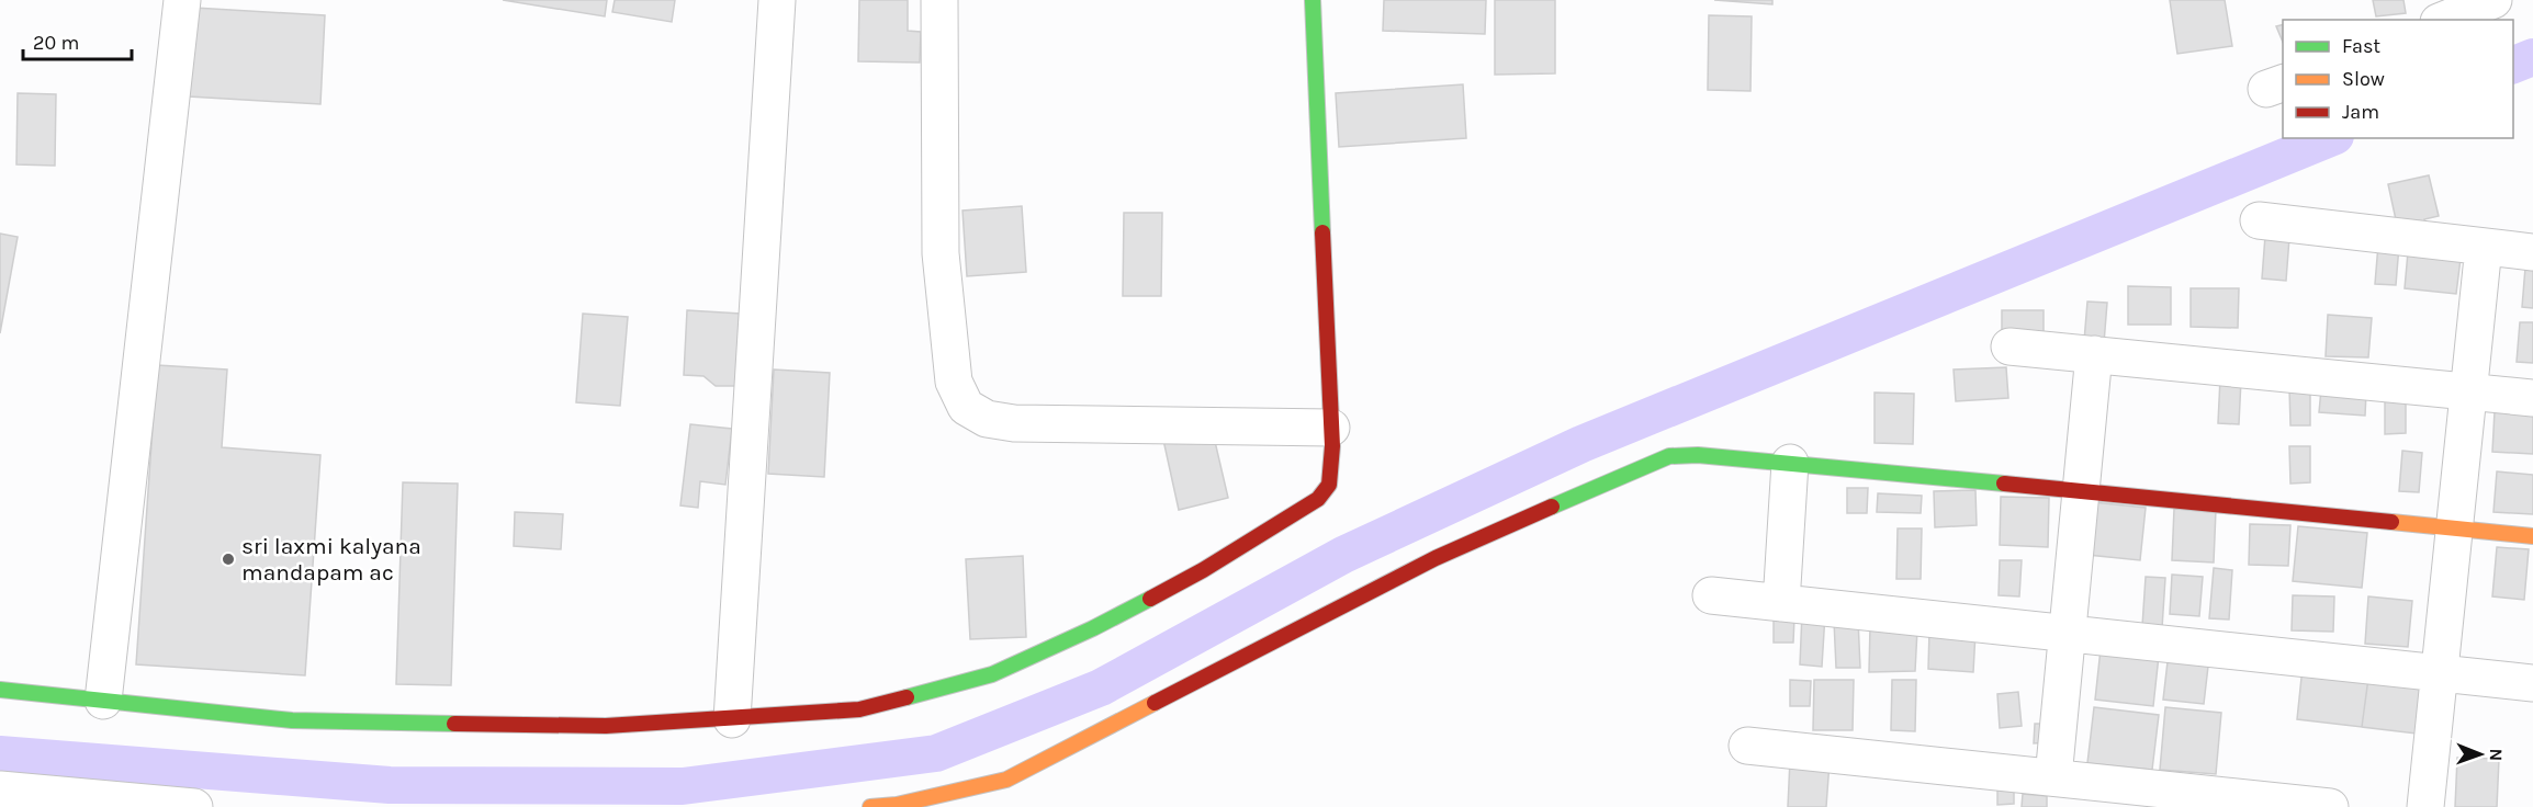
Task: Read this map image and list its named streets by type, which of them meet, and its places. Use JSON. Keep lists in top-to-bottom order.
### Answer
{
  "places": ["sri laxmi kalyana mandapam ac"],
  "legend": ["Fast", "Slow", "Jam"],
  "scale_bar": "20 m",
  "north": "right"
}
